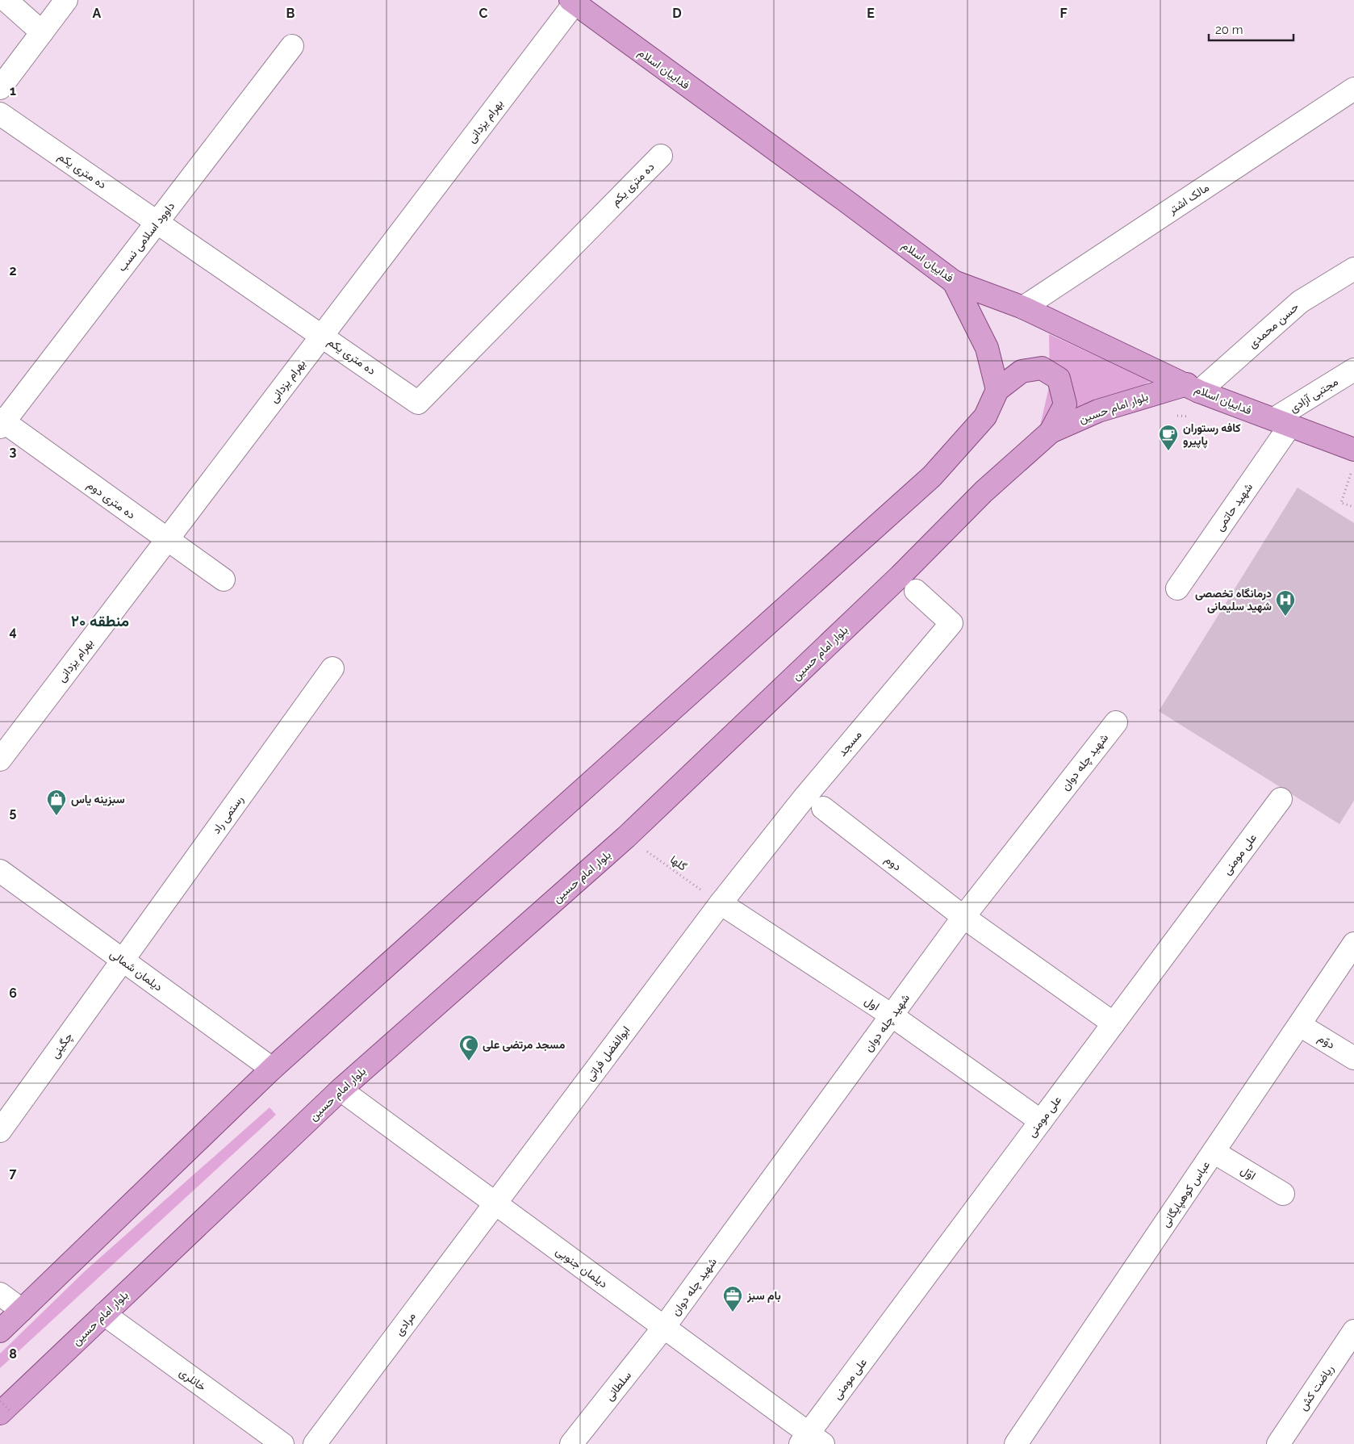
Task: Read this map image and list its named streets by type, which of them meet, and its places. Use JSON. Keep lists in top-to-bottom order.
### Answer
{
  "streets": {
    "main road": ["فداییان اسلام", "بلوار امام حسین"],
    "street": [
      "بهرام یزدانی",
      "ده متری یکم",
      "مالک اشتر",
      "داوود اسلامی نسب",
      "حسن محمدی",
      "مجتبی آزادی",
      "ده متری دوم",
      "شهید حاتمی",
      "مسجد",
      "شهید چله دوان",
      "رستمی راد",
      "علی مومنی",
      "دوم",
      "دیلمان شمالی",
      "اول",
      "دوّم",
      "چگینی",
      "ابوالفضل فراتی",
      "اوّل",
      "عباس کوهپایگانی",
      "دیلمان جنوبی",
      "مرادی",
      "خانلری",
      "سلطانی",
      "ریاضت کش"
    ],
    "path": ["گلها"]
  },
  "crossings": [
    ["فداییان اسلام", "بهرام یزدانی"],
    ["فداییان اسلام", "مالک اشتر"],
    ["فداییان اسلام", "حسن محمدی"],
    ["فداییان اسلام", "مجتبی آزادی"],
    ["فداییان اسلام", "بلوار امام حسین"],
    ["فداییان اسلام", "شهید حاتمی"],
    ["بهرام یزدانی", "ده متری یکم"],
    ["بهرام یزدانی", "ده متری دوم"],
    ["ده متری یکم", "داوود اسلامی نسب"],
    ["داوود اسلامی نسب", "ده متری دوم"],
    ["حسن محمدی", "بلوار امام حسین"],
    ["مجتبی آزادی", "شهید حاتمی"],
    ["بلوار امام حسین", "گلها"],
    ["بلوار امام حسین", "دیلمان جنوبی"],
    ["بلوار امام حسین", "خانلری"],
    ["مسجد", "گلها"],
    ["مسجد", "اول"],
    ["مسجد", "ابوالفضل فراتی"],
    ["شهید چله دوان", "دوم"],
    ["شهید چله دوان", "اول"],
    ["شهید چله دوان", "دیلمان جنوبی"],
    ["شهید چله دوان", "سلطانی"],
    ["رستمی راد", "دیلمان شمالی"],
    ["رستمی راد", "چگینی"],
    ["علی مومنی", "اول"],
    ["علی مومنی", "دیلمان جنوبی"],
    ["گلها", "اول"],
    ["گلها", "ابوالفضل فراتی"],
    ["دیلمان شمالی", "چگینی"],
    ["اول", "ابوالفضل فراتی"],
    ["دوّم", "عباس کوهپایگانی"],
    ["ابوالفضل فراتی", "دیلمان جنوبی"],
    ["ابوالفضل فراتی", "مرادی"],
    ["اوّل", "عباس کوهپایگانی"],
    ["دیلمان جنوبی", "مرادی"],
    ["دیلمان جنوبی", "سلطانی"]
  ],
  "districts": ["منطقه ۲۰"],
  "places": {
    "cafe": ["کافه رستوران پاپیرو"],
    "hospital": ["درمانگاه تخصصی شهید سلیمانی"],
    "shop": ["سبزینه یاس"],
    "mosque": ["مسجد مرتضی علی"],
    "office": ["بام سبز"]
  },
  "scale_bar": "20 m",
  "grid": {
    "columns": [
      "A",
      "B",
      "C",
      "D",
      "E",
      "F"
    ],
    "rows": [
      "1",
      "2",
      "3",
      "4",
      "5",
      "6",
      "7",
      "8"
    ]
  }
}
